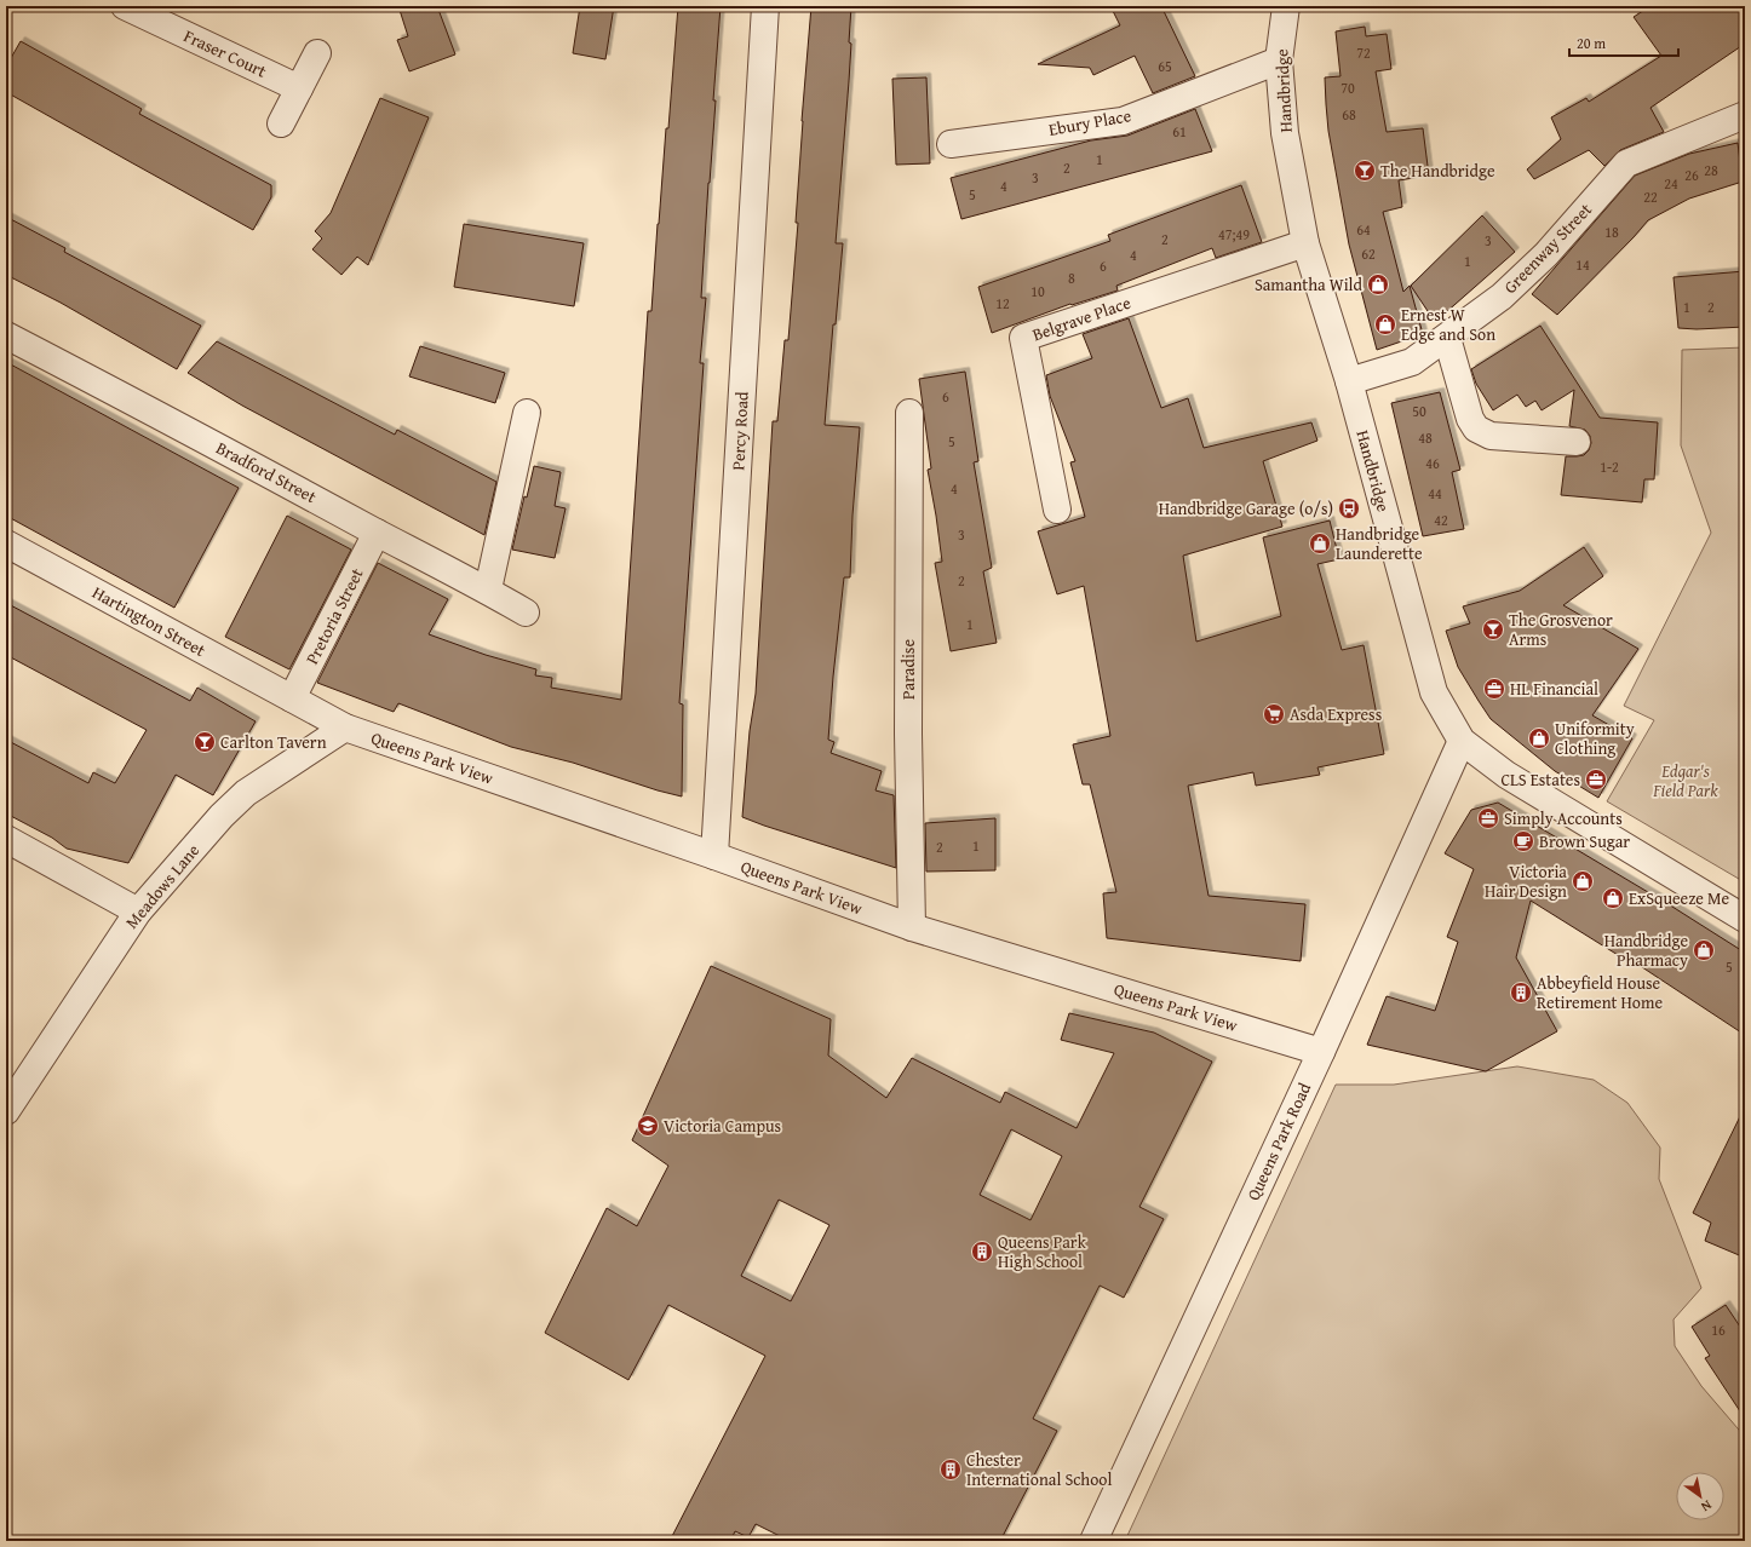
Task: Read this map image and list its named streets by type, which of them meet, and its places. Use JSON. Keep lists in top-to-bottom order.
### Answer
{
  "streets": {
    "street": [
      "Fraser Court",
      "Handbridge",
      "Ebury Place",
      "Greenway Street",
      "Belgrave Place",
      "Percy Road",
      "Bradford Street",
      "Pretoria Street",
      "Hartington Street",
      "Paradise",
      "Queens Park View",
      "Meadows Lane",
      "Queens Park Road"
    ]
  },
  "crossings": [
    ["Handbridge", "Ebury Place"],
    ["Handbridge", "Greenway Street"],
    ["Handbridge", "Belgrave Place"],
    ["Handbridge", "Queens Park Road"],
    ["Percy Road", "Queens Park View"],
    ["Bradford Street", "Pretoria Street"],
    ["Pretoria Street", "Hartington Street"],
    ["Pretoria Street", "Queens Park View"],
    ["Hartington Street", "Queens Park View"],
    ["Paradise", "Queens Park View"],
    ["Queens Park View", "Meadows Lane"],
    ["Queens Park View", "Queens Park Road"]
  ],
  "parks": ["Edgar's Field Park"],
  "places": {
    "bar": ["The Handbridge", "The Grosvenor Arms", "Carlton Tavern"],
    "shop": [
      "Samantha Wild",
      "Ernest W Edge and Son",
      "Handbridge Launderette",
      "Uniformity Clothing",
      "Victoria Hair Design",
      "ExSqueeze Me",
      "Handbridge Pharmacy"
    ],
    "bus stop": ["Handbridge Garage (o/s)"],
    "office": ["HL Financial", "CLS Estates", "Simply Accounts"],
    "supermarket": ["Asda Express"],
    "cafe": ["Brown Sugar"],
    "building": ["Abbeyfield House Retirement Home", "Queens Park High School", "Chester International School"],
    "school or university": ["Victoria Campus"]
  },
  "house_numbers": [
    "72",
    "65",
    "70",
    "68",
    "61",
    "1",
    "2",
    "28",
    "26",
    "3",
    "24",
    "4",
    "5",
    "22",
    "64",
    "18",
    "47;49",
    "2",
    "3",
    "62",
    "4",
    "1",
    "14",
    "6",
    "8",
    "10",
    "12",
    "1",
    "2",
    "6",
    "50",
    "48",
    "5",
    "46",
    "1-2",
    "4",
    "44",
    "42",
    "3",
    "2",
    "1",
    "1",
    "2",
    "5",
    "16"
  ],
  "scale_bar": "20 m",
  "north": "bottom right"
}
